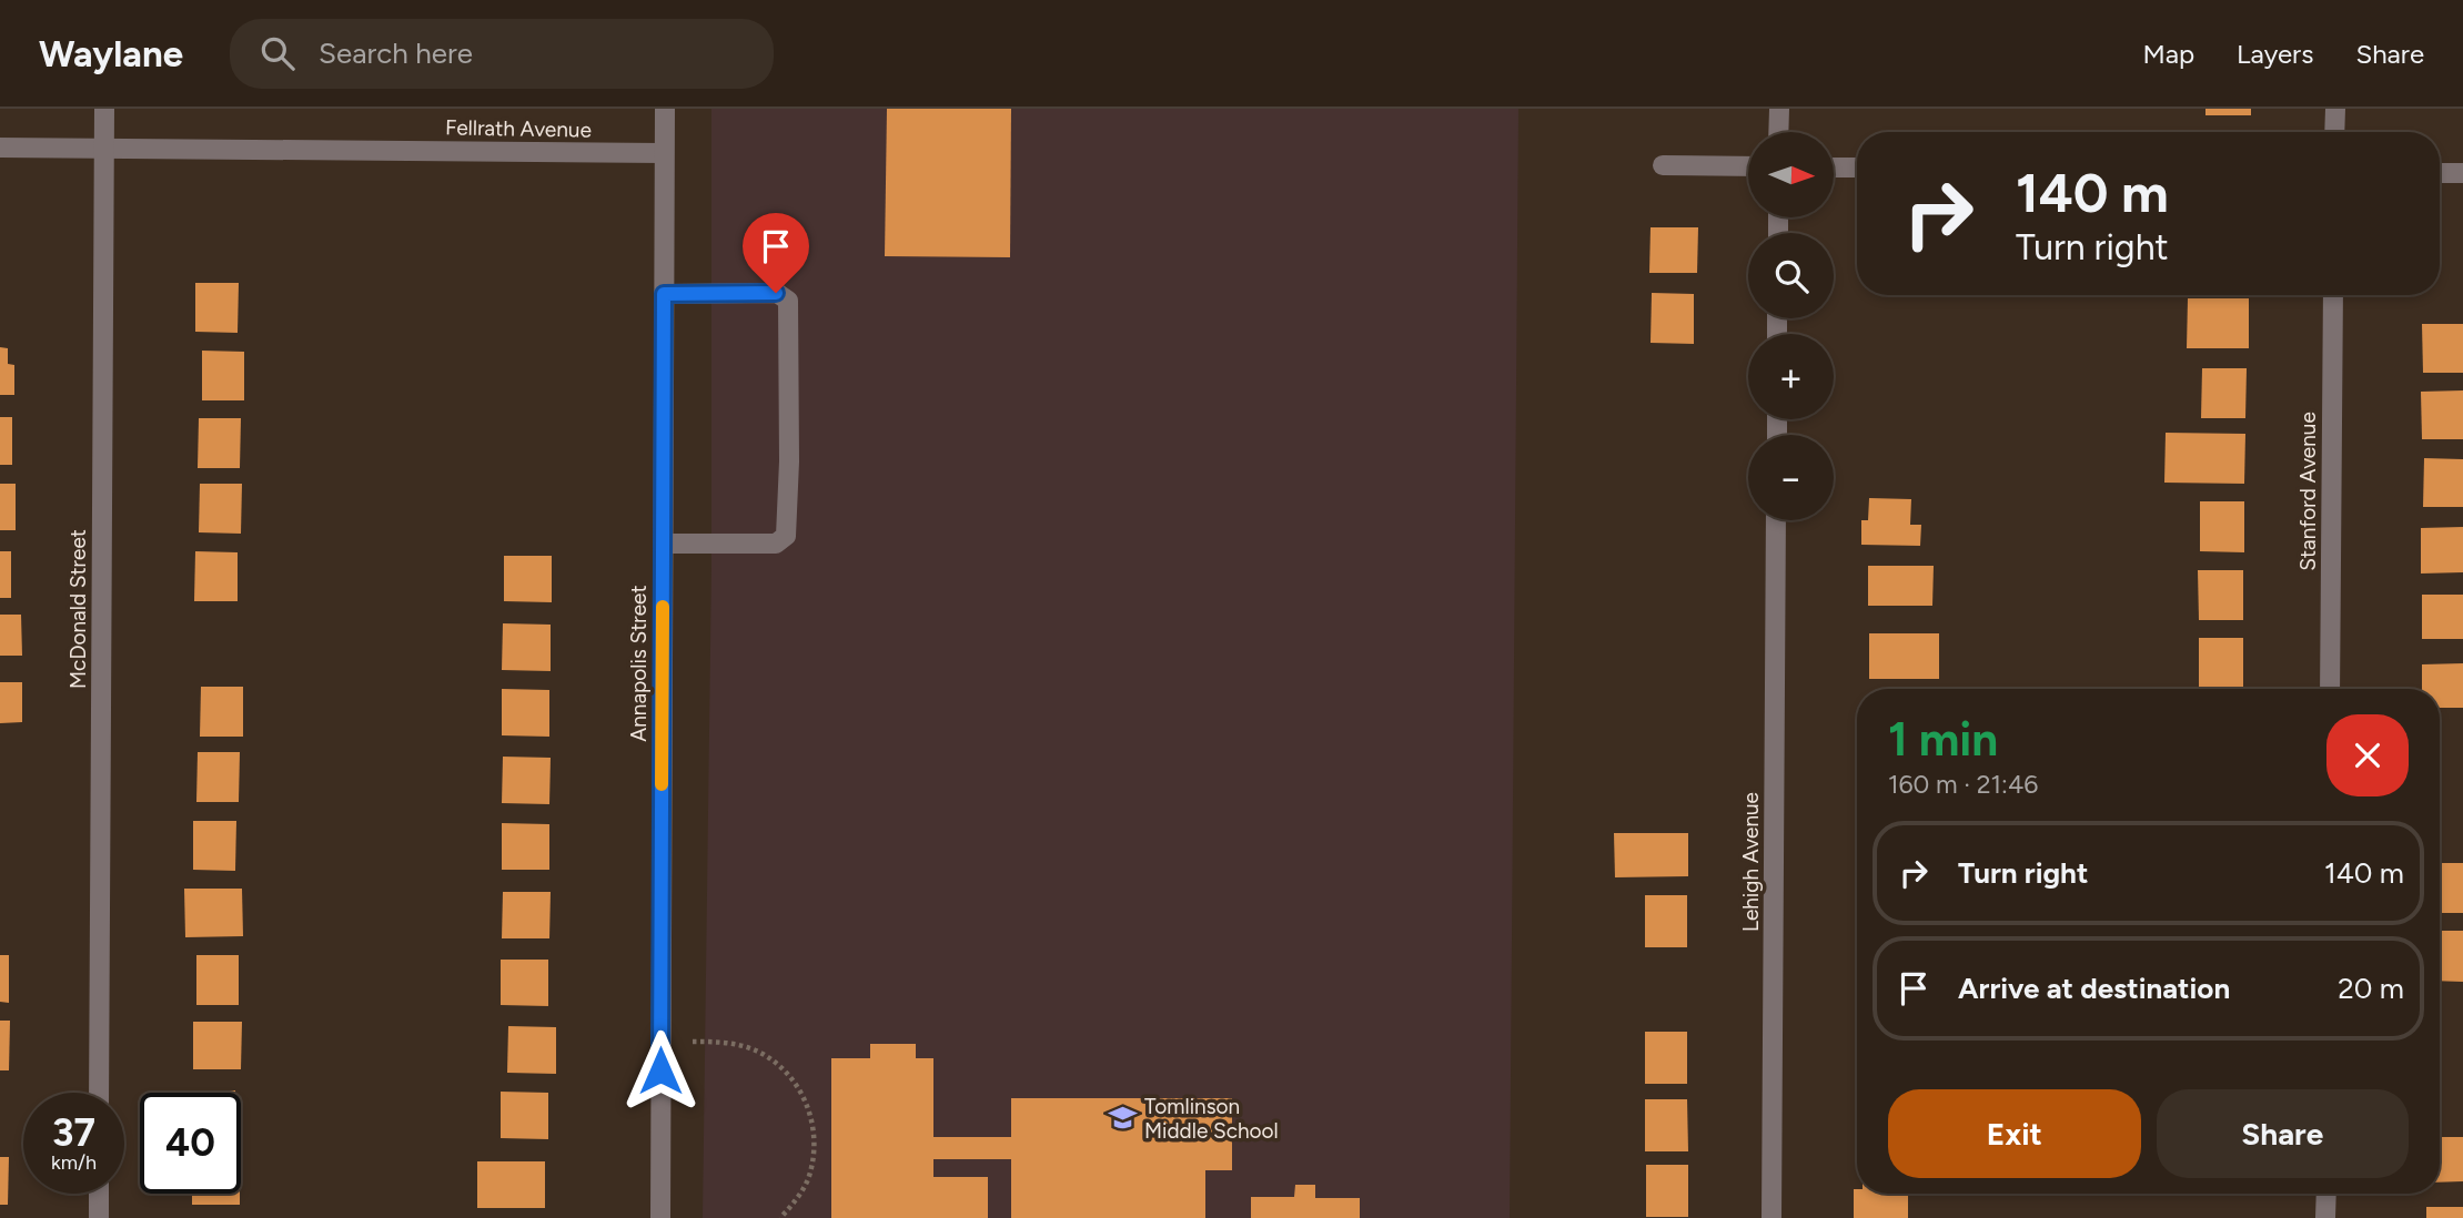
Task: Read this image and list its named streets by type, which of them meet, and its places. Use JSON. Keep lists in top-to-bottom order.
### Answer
{
  "streets": {
    "street": [
      "Fellrath Avenue",
      "Stanford Avenue",
      "McDonald Street",
      "Annapolis Street",
      "Lehigh Avenue"
    ]
  },
  "crossings": [
    ["Fellrath Avenue", "McDonald Street"],
    ["Fellrath Avenue", "Annapolis Street"]
  ],
  "places": {
    "school or university": ["Tomlinson Middle School"]
  },
  "north": "right",
  "page": {
    "header": "Waylane",
    "search": "Search here",
    "nav": ["Map", "Layers", "Share"],
    "map_buttons": ["+", "−"],
    "turn": ["140 m", "Turn right"],
    "heading": ["1 min", "160 m · 21:46"],
    "list": [
      {
        "name": "Turn right",
        "value": "140 m"
      },
      {
        "name": "Arrive at destination",
        "value": "20 m"
      }
    ],
    "buttons": ["Exit", "Share"],
    "speed": "37 km/h",
    "limit": "40"
  }
}
